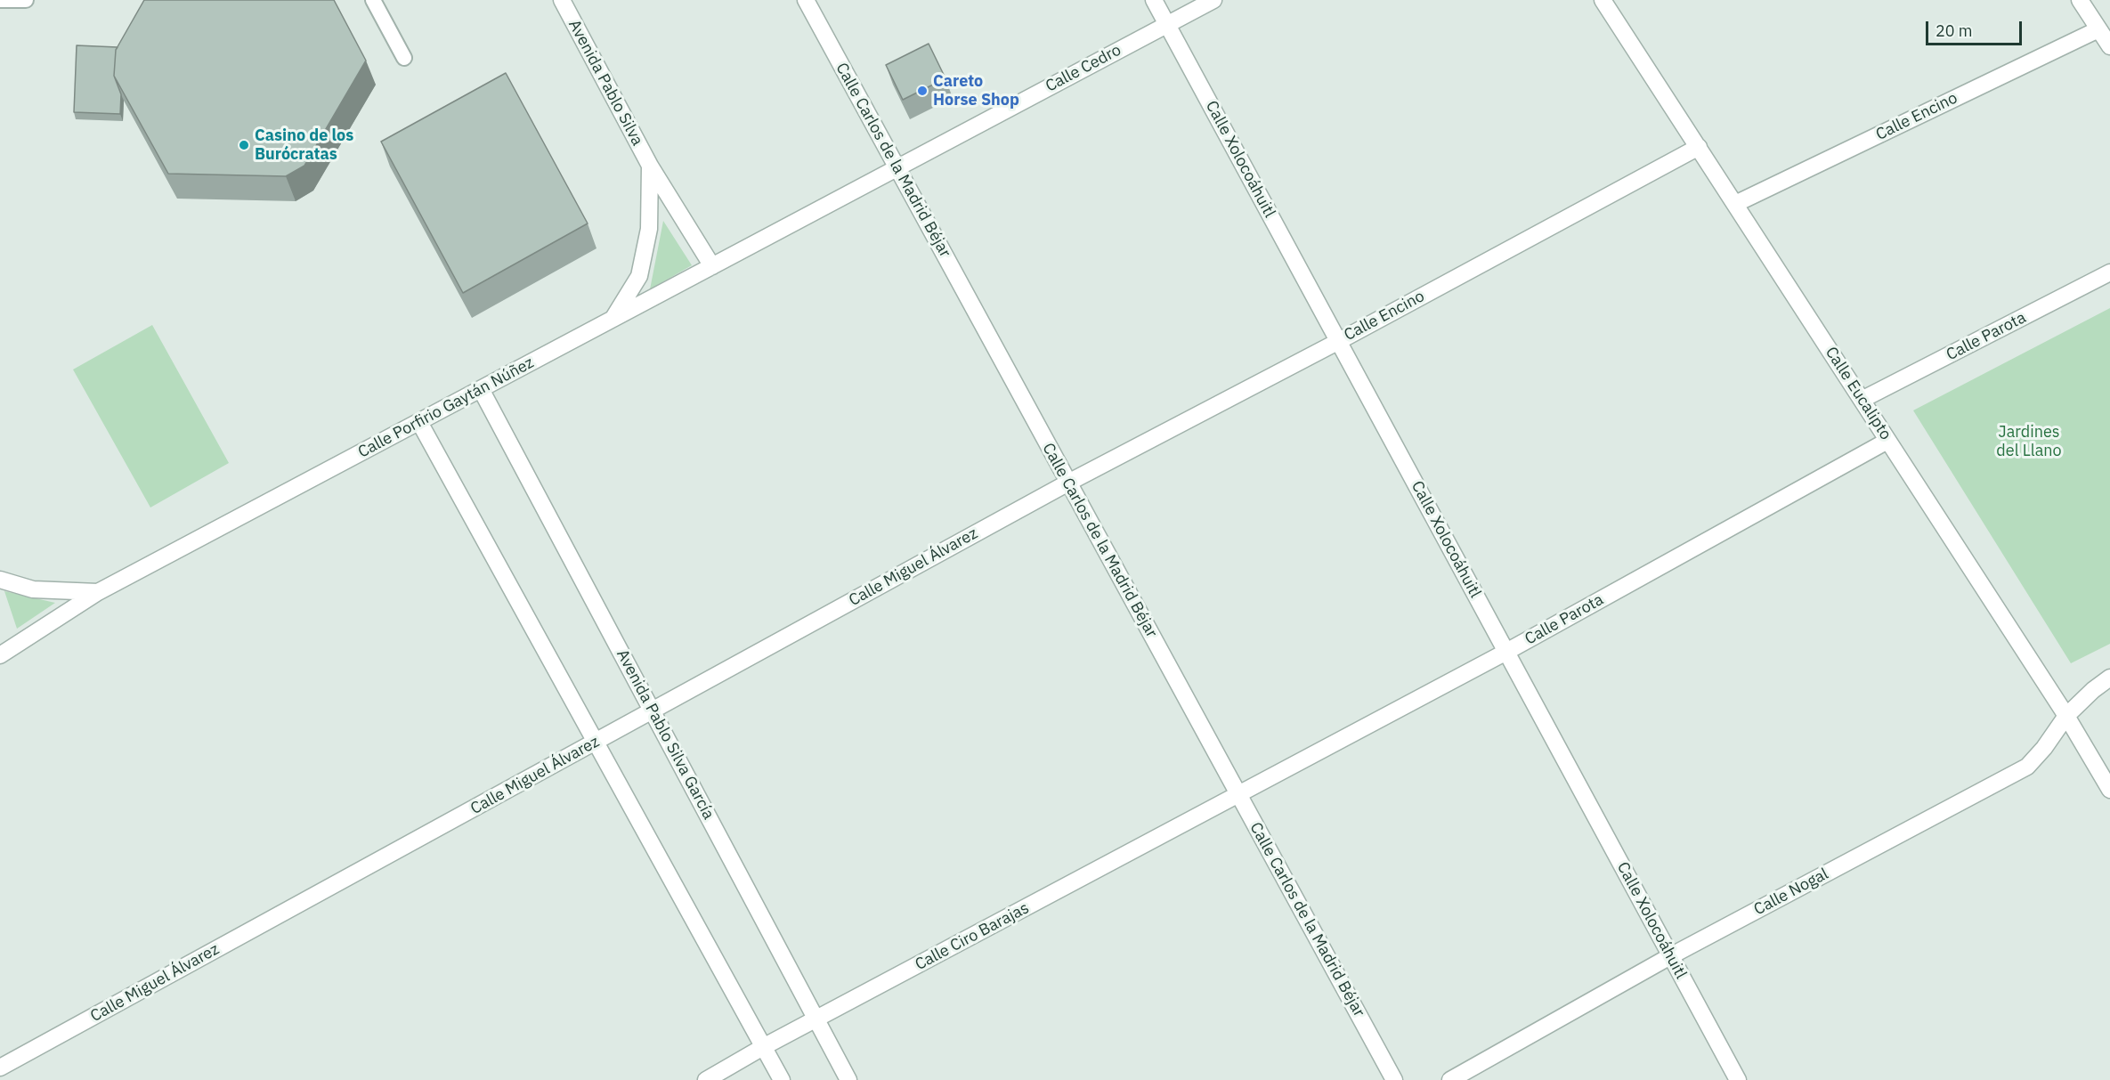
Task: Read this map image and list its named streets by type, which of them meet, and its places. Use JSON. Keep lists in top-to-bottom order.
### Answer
{
  "streets": {
    "street": [
      "Calle Cedro",
      "Avenida Pablo Silva",
      "Calle Encino",
      "Calle Xolocoáhuitl",
      "Calle Carlos de la Madrid Béjar",
      "Calle Parota",
      "Calle Eucalipto",
      "Calle Porfirio Gaytán Núñez",
      "Calle Miguel Álvarez",
      "Avenida Pablo Silva García",
      "Calle Nogal",
      "Calle Ciro Barajas"
    ]
  },
  "crossings": [
    ["Calle Cedro", "Calle Xolocoáhuitl"],
    ["Calle Cedro", "Calle Carlos de la Madrid Béjar"],
    ["Calle Cedro", "Calle Porfirio Gaytán Núñez"],
    ["Avenida Pablo Silva", "Calle Porfirio Gaytán Núñez"],
    ["Calle Encino", "Calle Xolocoáhuitl"],
    ["Calle Encino", "Calle Carlos de la Madrid Béjar"],
    ["Calle Encino", "Calle Eucalipto"],
    ["Calle Encino", "Calle Miguel Álvarez"],
    ["Calle Xolocoáhuitl", "Calle Parota"],
    ["Calle Xolocoáhuitl", "Calle Nogal"],
    ["Calle Carlos de la Madrid Béjar", "Calle Parota"],
    ["Calle Carlos de la Madrid Béjar", "Calle Porfirio Gaytán Núñez"],
    ["Calle Carlos de la Madrid Béjar", "Calle Miguel Álvarez"],
    ["Calle Carlos de la Madrid Béjar", "Calle Ciro Barajas"],
    ["Calle Parota", "Calle Eucalipto"],
    ["Calle Parota", "Calle Ciro Barajas"],
    ["Calle Eucalipto", "Calle Nogal"],
    ["Calle Porfirio Gaytán Núñez", "Avenida Pablo Silva García"],
    ["Calle Miguel Álvarez", "Avenida Pablo Silva García"],
    ["Avenida Pablo Silva García", "Calle Ciro Barajas"]
  ],
  "parks": ["Jardines del Llano"],
  "places": ["Careto Horse Shop", "Casino de los Burócratas"],
  "scale_bar": "20 m"
}
